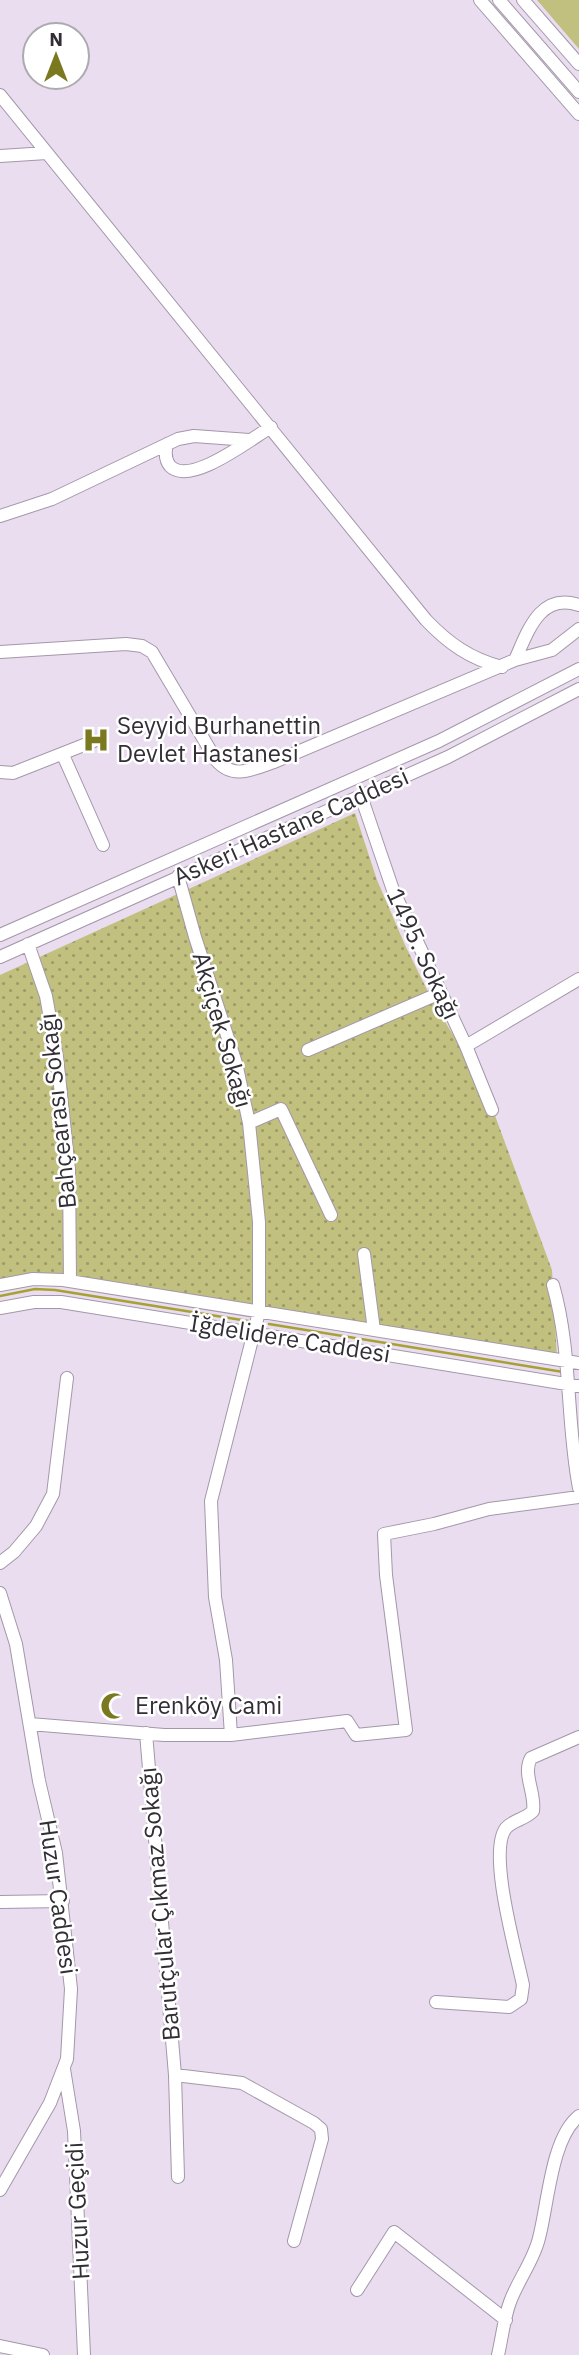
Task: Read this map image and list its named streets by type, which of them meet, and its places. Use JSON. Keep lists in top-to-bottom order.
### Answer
{
  "streets": {
    "street": [
      "Askeri Hastane Caddesi",
      "1495. Sokağı",
      "Akçiçek Sokağı",
      "Bahçearası Sokağı",
      "İğdelidere Caddesi",
      "Huzur Caddesi",
      "Barutçular Çıkmaz Sokağı",
      "Huzur Geçidi"
    ]
  },
  "crossings": [
    ["Askeri Hastane Caddesi", "1495. Sokağı"],
    ["Askeri Hastane Caddesi", "Akçiçek Sokağı"],
    ["Askeri Hastane Caddesi", "Bahçearası Sokağı"],
    ["Akçiçek Sokağı", "İğdelidere Caddesi"],
    ["Bahçearası Sokağı", "İğdelidere Caddesi"],
    ["Huzur Caddesi", "Huzur Geçidi"]
  ],
  "places": {
    "hospital": ["Seyyid Burhanettin Devlet Hastanesi"],
    "mosque": ["Erenköy Cami"]
  },
  "north": "top"
}
